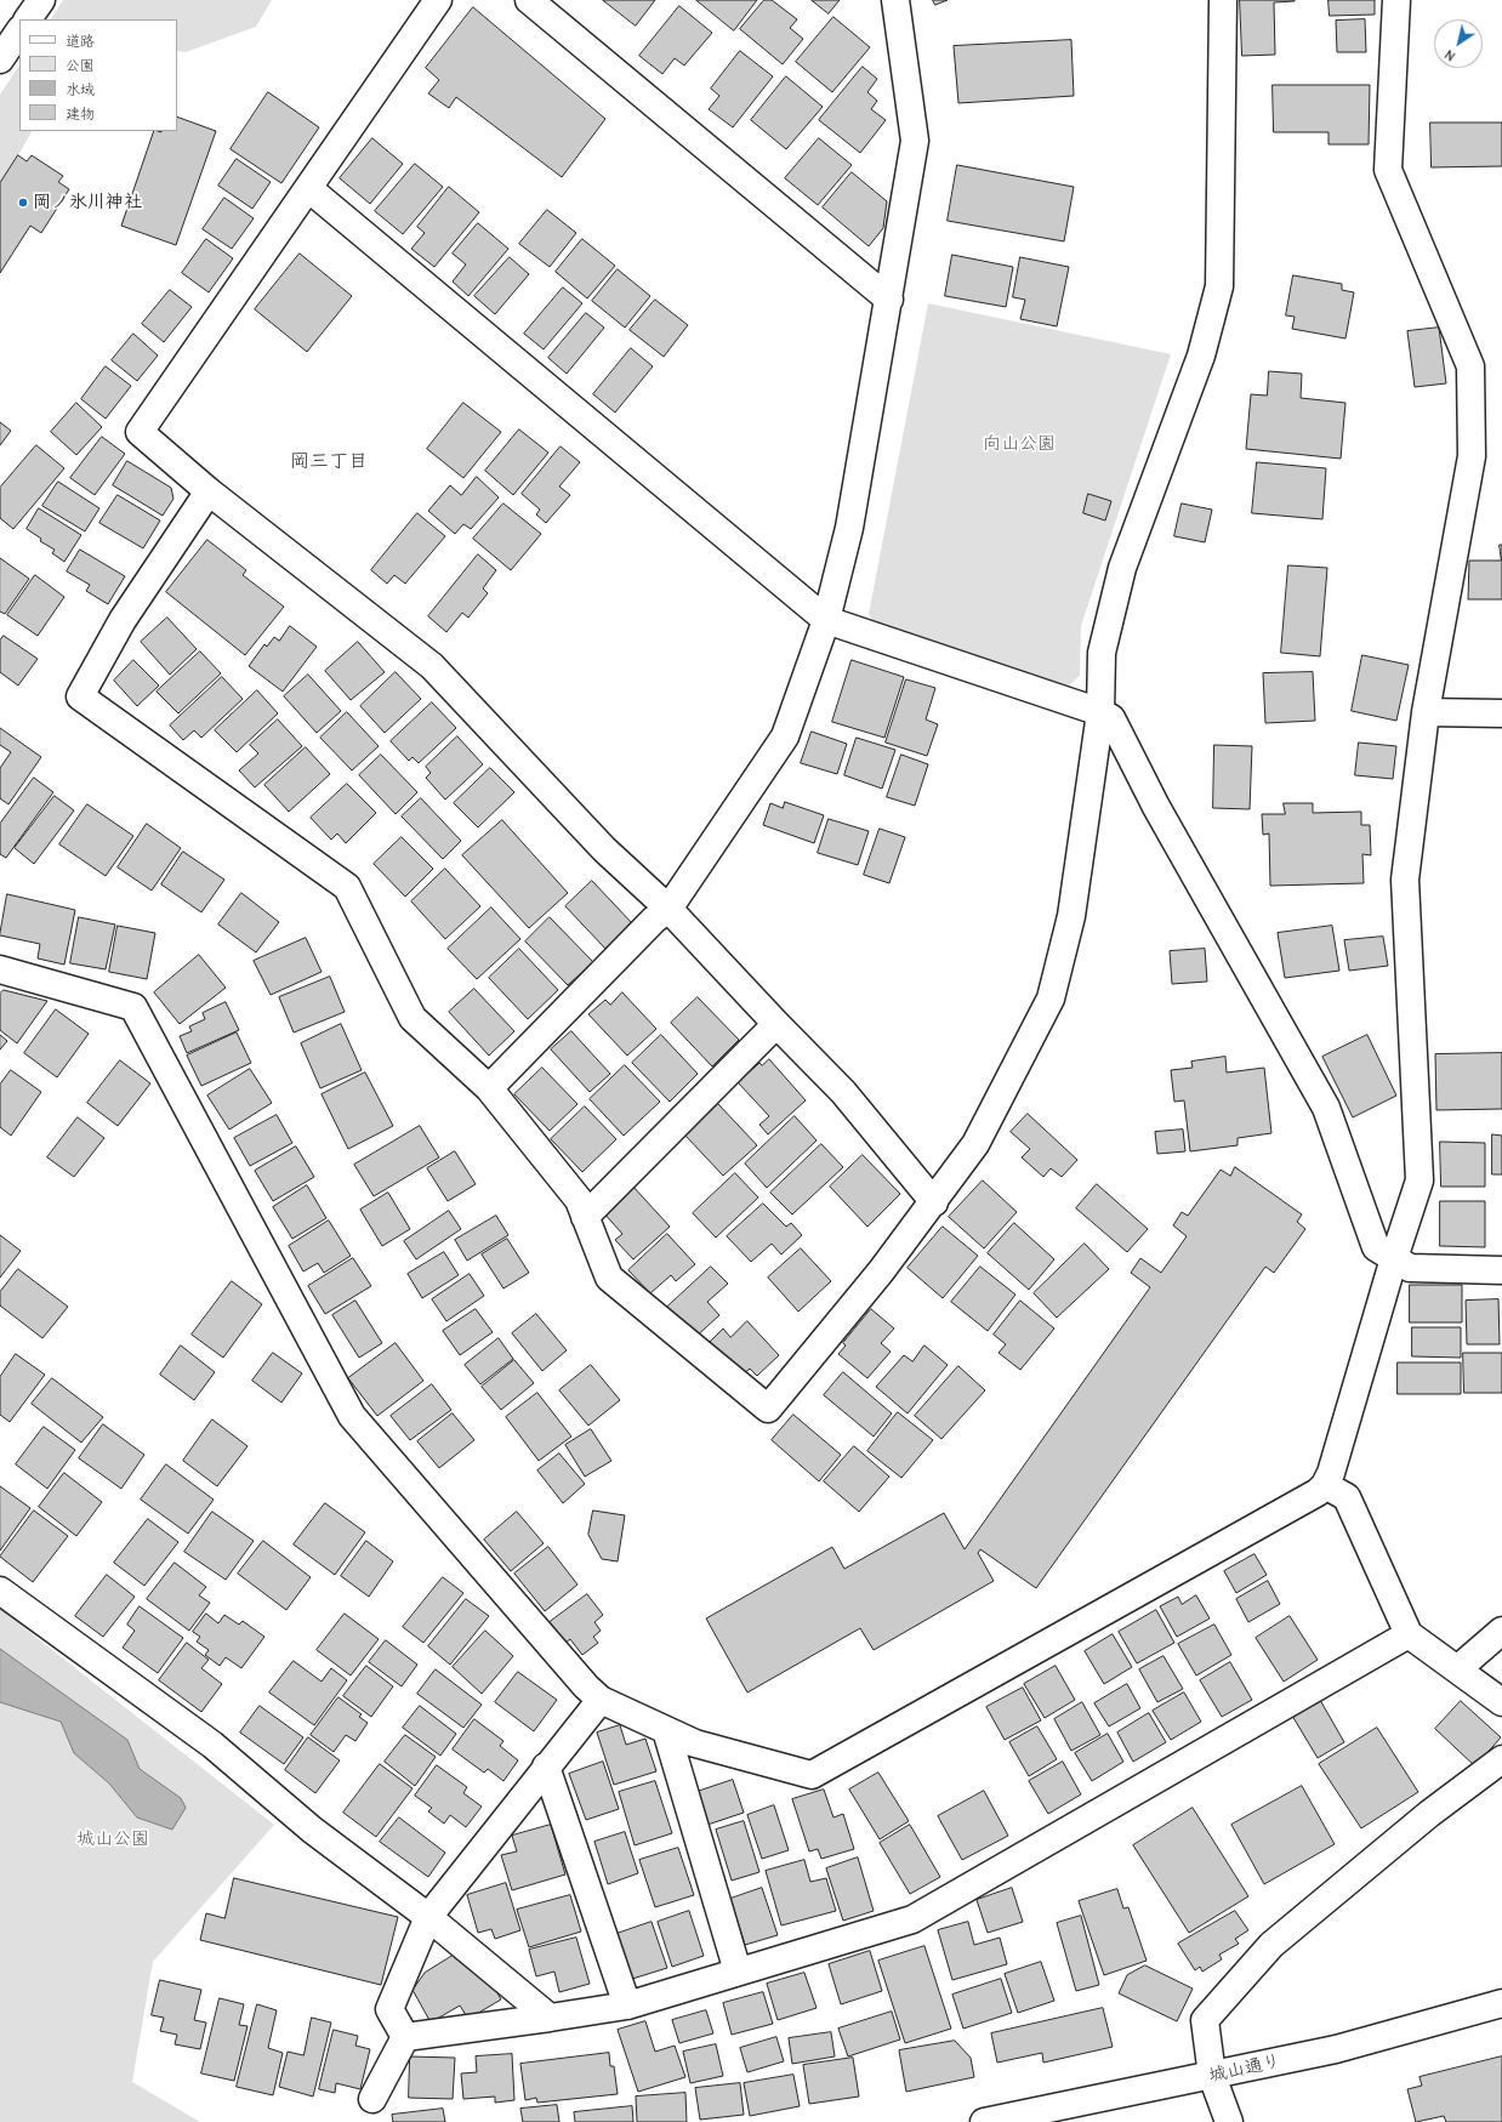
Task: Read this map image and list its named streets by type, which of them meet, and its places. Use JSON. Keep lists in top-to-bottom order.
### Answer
{
  "streets": {
    "street": ["城山通り"]
  },
  "districts": ["岡三丁目"],
  "parks": ["向山公園", "城山公園"],
  "places": ["岡ノ氷川神社"],
  "legend": [
    "道路",
    "公園",
    "水域",
    "建物"
  ],
  "north": "bottom left"
}
